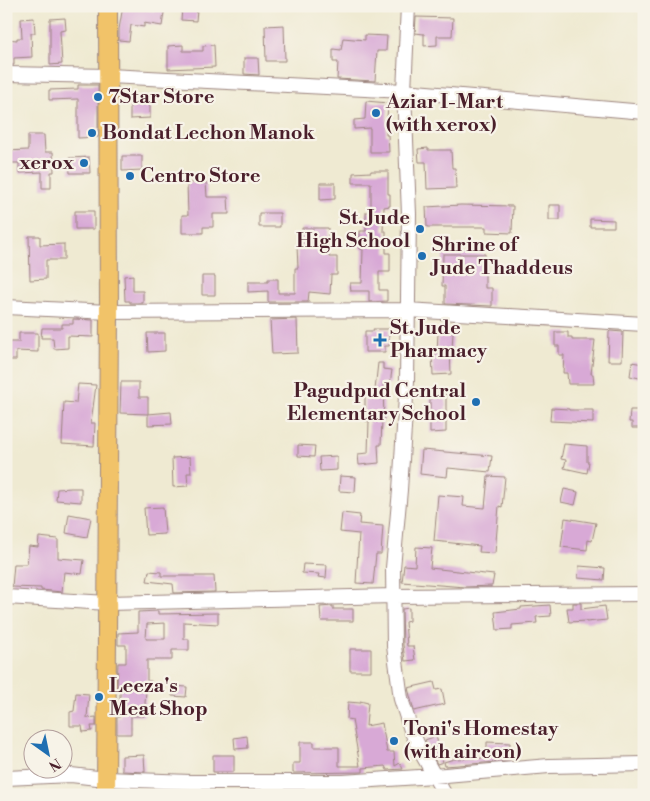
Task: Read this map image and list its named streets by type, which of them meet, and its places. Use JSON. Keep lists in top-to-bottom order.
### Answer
{
  "places": {
    "other": [
      "7Star Store",
      "Aziar I-Mart (with xerox)",
      "Bondat Lechon Manok",
      "xerox",
      "Centro Store",
      "St. Jude High School",
      "Shrine of Jude Thaddeus",
      "Pagudpud Central Elementary School",
      "Leeza's Meat Shop",
      "Toni's Homestay (with aircon)"
    ],
    "health": ["St. Jude Pharmacy"]
  },
  "north": "bottom right"
}
